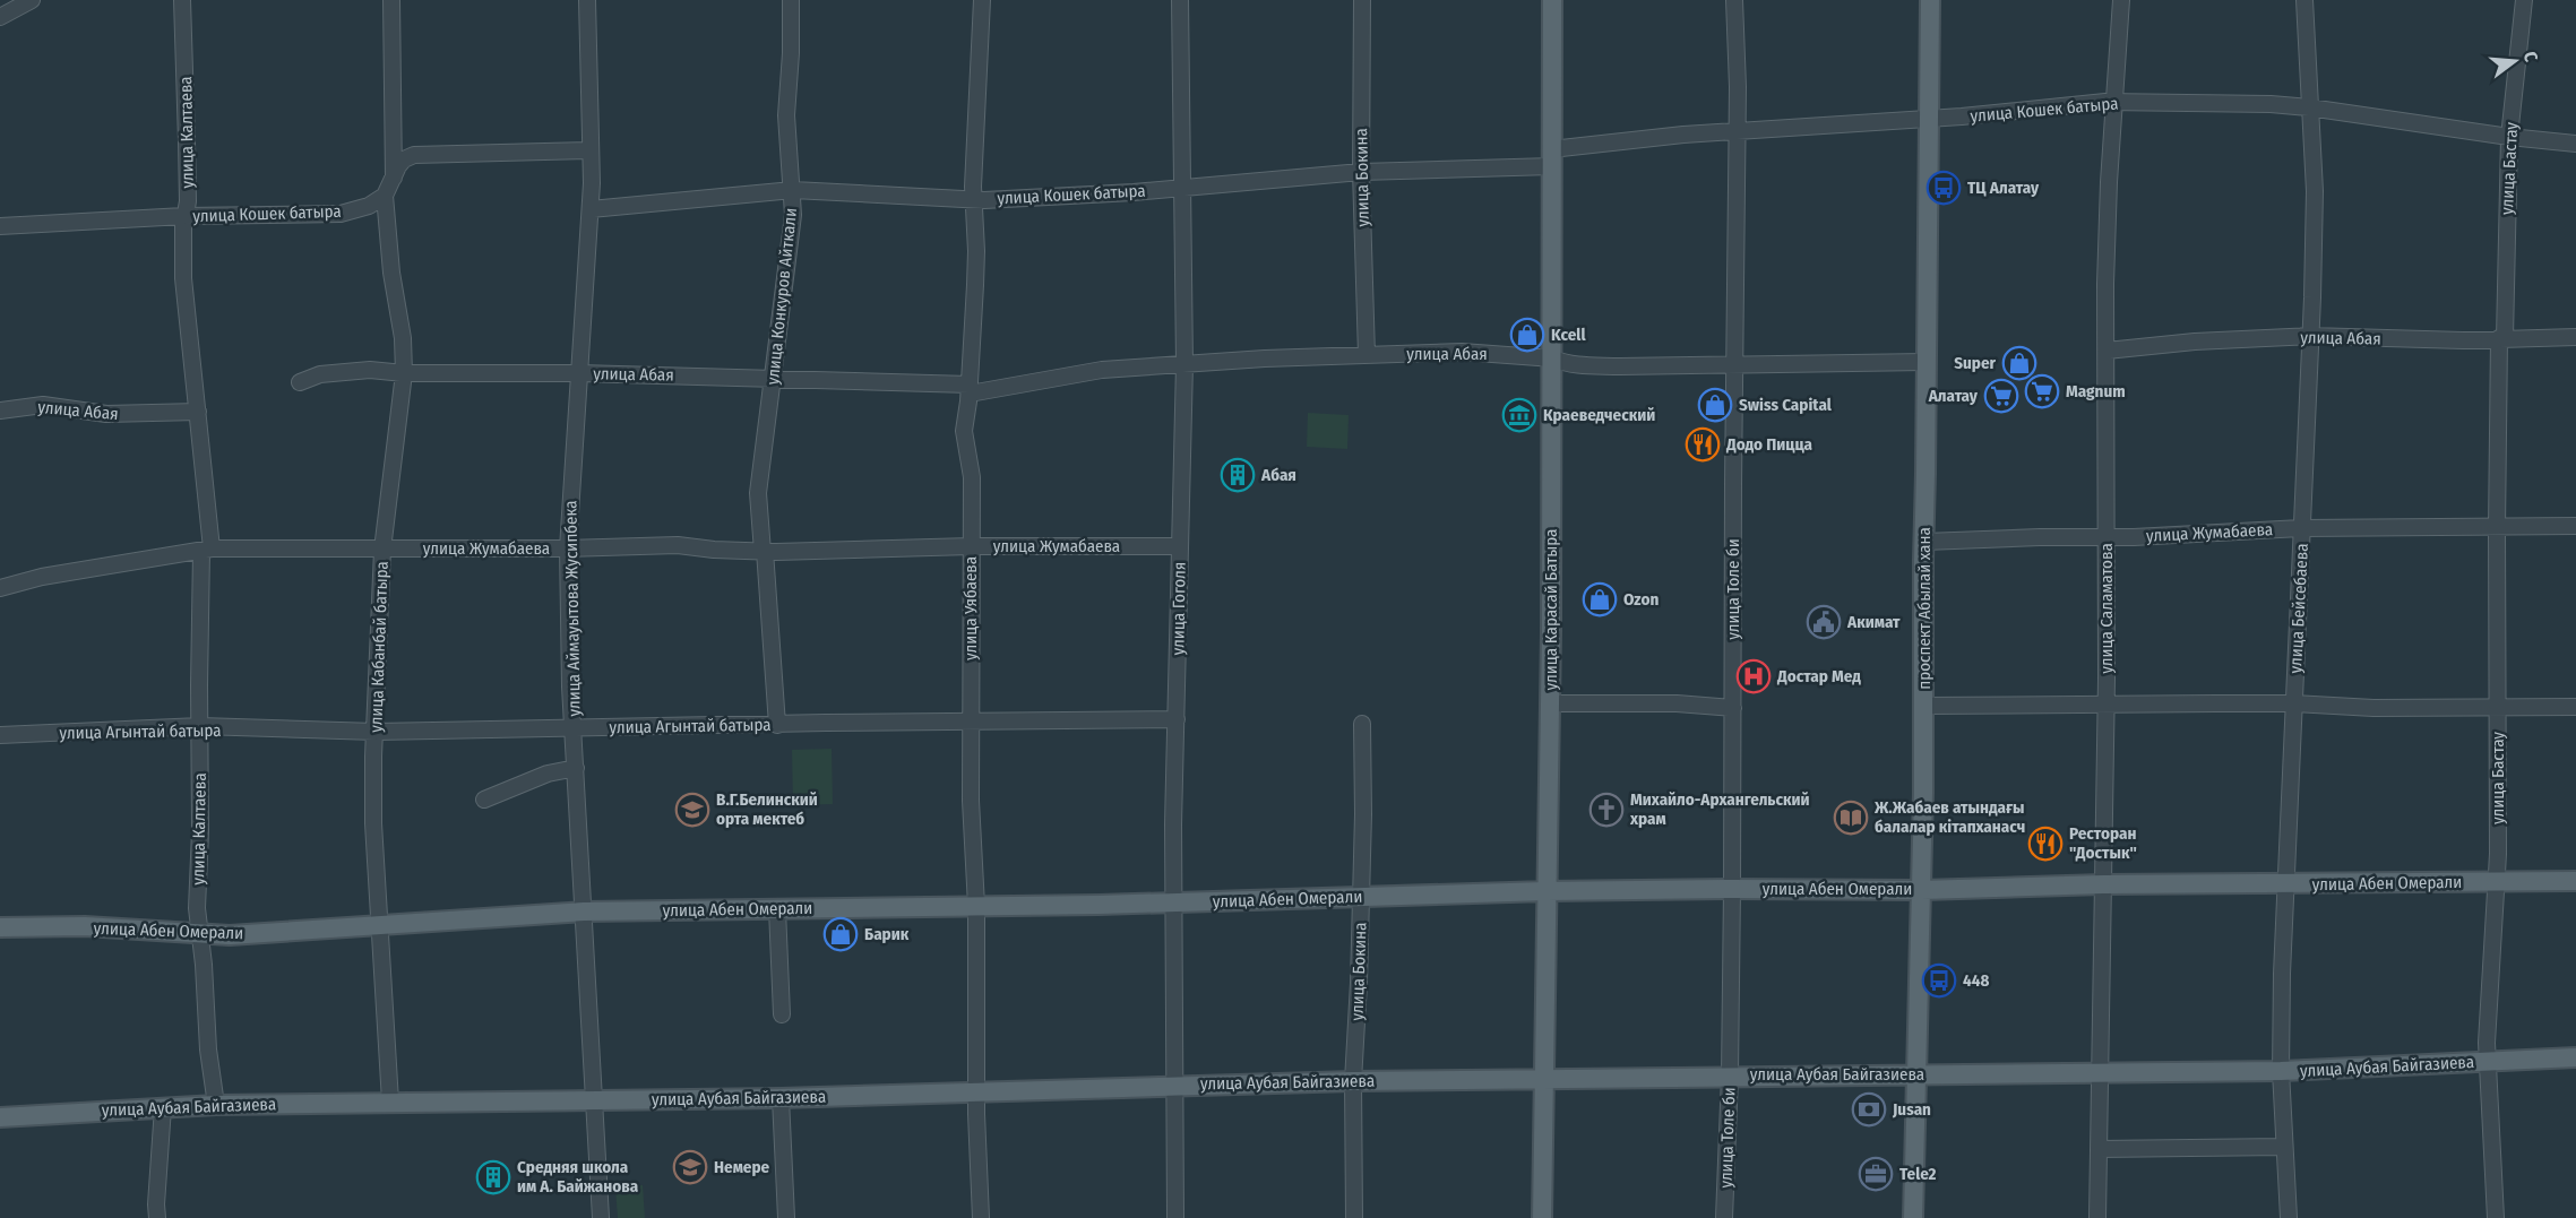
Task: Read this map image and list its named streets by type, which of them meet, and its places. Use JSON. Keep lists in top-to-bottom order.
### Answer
{
  "streets": {
    "main road": [
      "проспект Абылай хана",
      "улица Карасай Батыра",
      "улица Абен Омерали",
      "улица Аубая Байгазиева"
    ],
    "street": [
      "улица Кошек батыра",
      "улица Калтаева",
      "улица Бастау",
      "улица Бокина",
      "улица Конкуров Айткали",
      "улица Абая",
      "улица Жумабаева",
      "улица Толе би",
      "улица Аймауытова Жусипбека",
      "улица Уябаева",
      "улица Гоголя",
      "улица Саламатова",
      "улица Бейсебаева",
      "улица Кабанбай батыра",
      "улица Агынтай батыра"
    ]
  },
  "crossings": [
    ["улица Кошек батыра", "улица Калтаева"],
    ["улица Кошек батыра", "улица Бастау"],
    ["улица Кошек батыра", "улица Бокина"],
    ["улица Кошек батыра", "улица Конкуров Айткали"],
    ["улица Кошек батыра", "улица Толе би"],
    ["улица Кошек батыра", "улица Аймауытова Жусипбека"],
    ["улица Кошек батыра", "улица Уябаева"],
    ["улица Кошек батыра", "улица Гоголя"],
    ["улица Кошек батыра", "проспект Абылай хана"],
    ["улица Кошек батыра", "улица Саламатова"],
    ["улица Кошек батыра", "улица Бейсебаева"],
    ["улица Кошек батыра", "улица Карасай Батыра"],
    ["улица Кошек батыра", "улица Кабанбай батыра"],
    ["улица Калтаева", "улица Абая"],
    ["улица Калтаева", "улица Жумабаева"],
    ["улица Калтаева", "улица Агынтай батыра"],
    ["улица Калтаева", "улица Абен Омерали"],
    ["улица Калтаева", "улица Аубая Байгазиева"],
    ["улица Бастау", "улица Абая"],
    ["улица Бастау", "улица Жумабаева"],
    ["улица Бастау", "улица Абен Омерали"],
    ["улица Бастау", "улица Аубая Байгазиева"],
    ["улица Бокина", "улица Абая"],
    ["улица Бокина", "улица Абен Омерали"],
    ["улица Бокина", "улица Аубая Байгазиева"],
    ["улица Конкуров Айткали", "улица Абая"],
    ["улица Конкуров Айткали", "улица Жумабаева"],
    ["улица Конкуров Айткали", "улица Агынтай батыра"],
    ["улица Абая", "улица Толе би"],
    ["улица Абая", "улица Аймауытова Жусипбека"],
    ["улица Абая", "улица Уябаева"],
    ["улица Абая", "улица Гоголя"],
    ["улица Абая", "проспект Абылай хана"],
    ["улица Абая", "улица Саламатова"],
    ["улица Абая", "улица Бейсебаева"],
    ["улица Абая", "улица Карасай Батыра"],
    ["улица Абая", "улица Кабанбай батыра"],
    ["улица Жумабаева", "улица Аймауытова Жусипбека"],
    ["улица Жумабаева", "улица Уябаева"],
    ["улица Жумабаева", "улица Гоголя"],
    ["улица Жумабаева", "проспект Абылай хана"],
    ["улица Жумабаева", "улица Саламатова"],
    ["улица Жумабаева", "улица Бейсебаева"],
    ["улица Жумабаева", "улица Кабанбай батыра"],
    ["улица Толе би", "улица Абен Омерали"],
    ["улица Толе би", "улица Аубая Байгазиева"],
    ["улица Аймауытова Жусипбека", "улица Агынтай батыра"],
    ["улица Аймауытова Жусипбека", "улица Абен Омерали"],
    ["улица Аймауытова Жусипбека", "улица Аубая Байгазиева"],
    ["улица Уябаева", "улица Агынтай батыра"],
    ["улица Уябаева", "улица Абен Омерали"],
    ["улица Уябаева", "улица Аубая Байгазиева"],
    ["улица Гоголя", "улица Агынтай батыра"],
    ["улица Гоголя", "улица Абен Омерали"],
    ["улица Гоголя", "улица Аубая Байгазиева"],
    ["проспект Абылай хана", "улица Абен Омерали"],
    ["проспект Абылай хана", "улица Аубая Байгазиева"],
    ["улица Саламатова", "улица Абен Омерали"],
    ["улица Саламатова", "улица Аубая Байгазиева"],
    ["улица Бейсебаева", "улица Абен Омерали"],
    ["улица Бейсебаева", "улица Аубая Байгазиева"],
    ["улица Карасай Батыра", "улица Абен Омерали"],
    ["улица Карасай Батыра", "улица Аубая Байгазиева"],
    ["улица Кабанбай батыра", "улица Агынтай батыра"],
    ["улица Кабанбай батыра", "улица Абен Омерали"],
    ["улица Кабанбай батыра", "улица Аубая Байгазиева"]
  ],
  "places": {
    "bus stop": ["ТЦ Алатау", "448"],
    "shop": [
      "Kcell",
      "Super",
      "Swiss Capital",
      "Ozon",
      "Барик"
    ],
    "supermarket": ["Magnum", "Алатау"],
    "museum": ["Краеведческий"],
    "restaurant": ["Додо Пицца", "Ресторан \"Достык\""],
    "building": ["Абая", "Средняя школа им А. Байжанова"],
    "public building": ["Акимат"],
    "hospital": ["Достар Мед"],
    "school or university": ["В.Г.Белинский орта мектеб", "Немере"],
    "church": ["Михайло-Архангельский храм"],
    "library": ["Ж.Жабаев атындағы балалар кітапханасч"],
    "bank": ["Jusan"],
    "office": ["Tele2"]
  },
  "north": "right"
}
